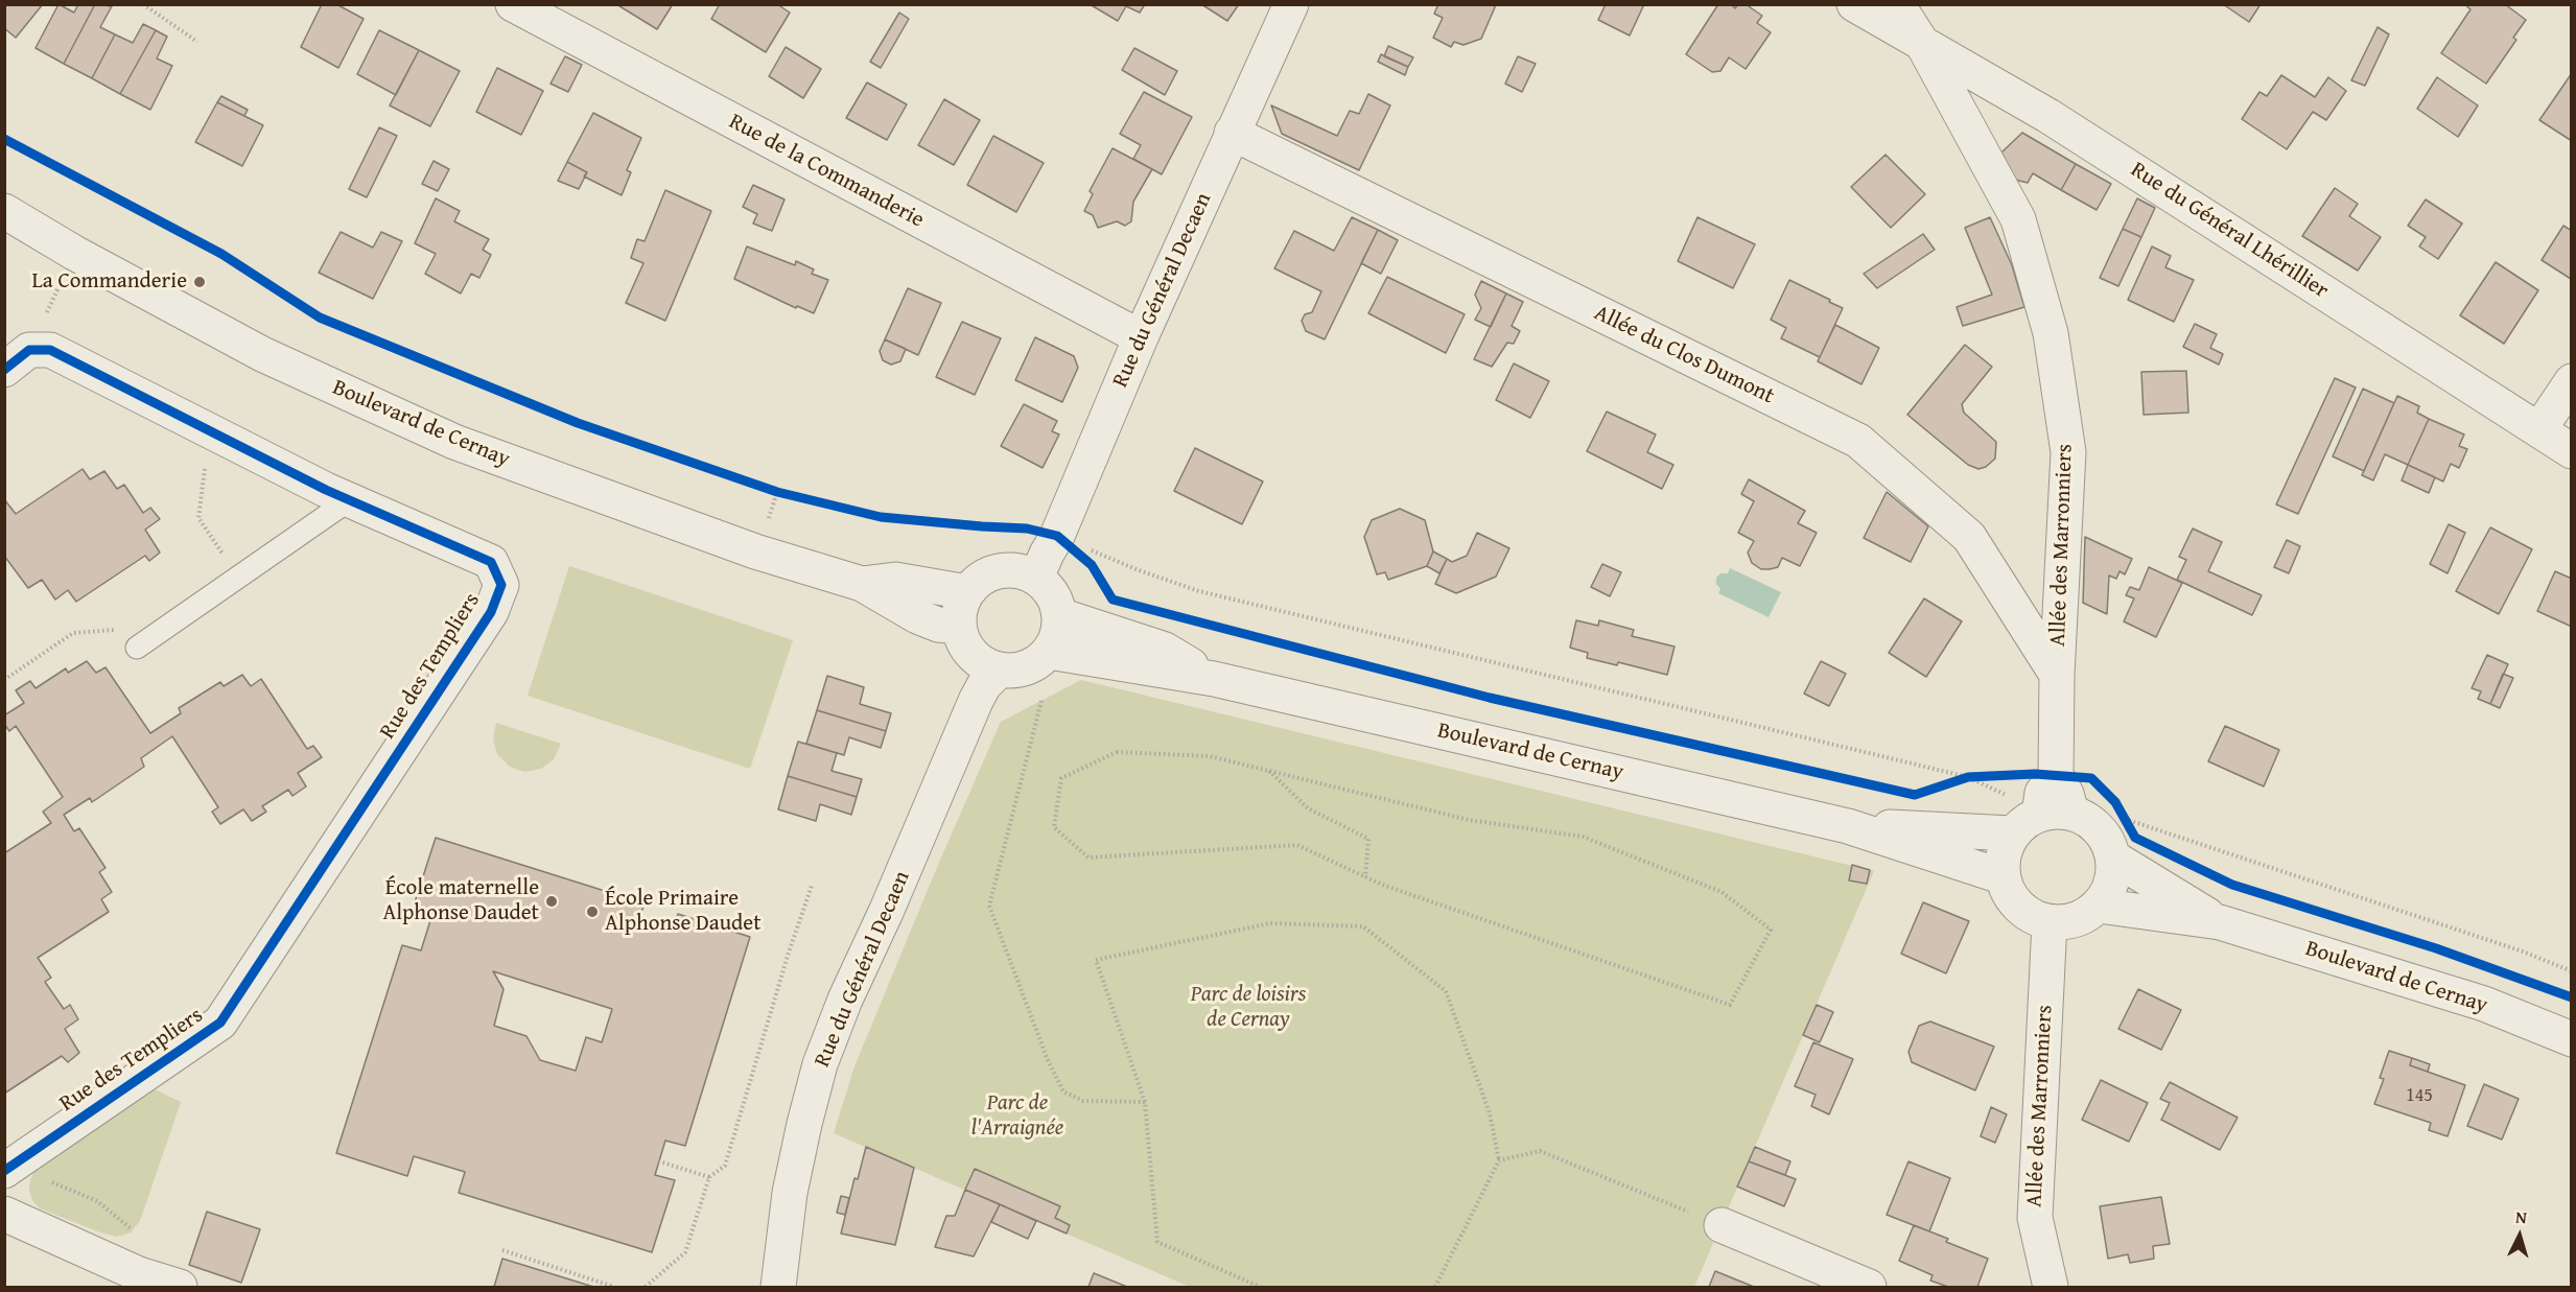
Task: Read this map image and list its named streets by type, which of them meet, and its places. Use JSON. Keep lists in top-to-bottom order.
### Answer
{
  "streets": {
    "street": [
      "Rue de la Commanderie",
      "Rue du Général Lhérillier",
      "Rue du Général Decaen",
      "Allée du Clos Dumont",
      "Boulevard de Cernay",
      "Allée des Marronniers",
      "Rue des Templiers"
    ]
  },
  "crossings": [
    ["Rue de la Commanderie", "Rue du Général Decaen"],
    ["Rue du Général Lhérillier", "Allée des Marronniers"],
    ["Rue du Général Decaen", "Allée du Clos Dumont"],
    ["Rue du Général Decaen", "Boulevard de Cernay"],
    ["Allée du Clos Dumont", "Allée des Marronniers"],
    ["Boulevard de Cernay", "Allée des Marronniers"]
  ],
  "parks": ["Parc de loisirs de Cernay", "Parc de l'Arraignée"],
  "places": ["La Commanderie", "École maternelle Alphonse Daudet", "École Primaire Alphonse Daudet"],
  "house_numbers": ["145"],
  "north": "top"
}
